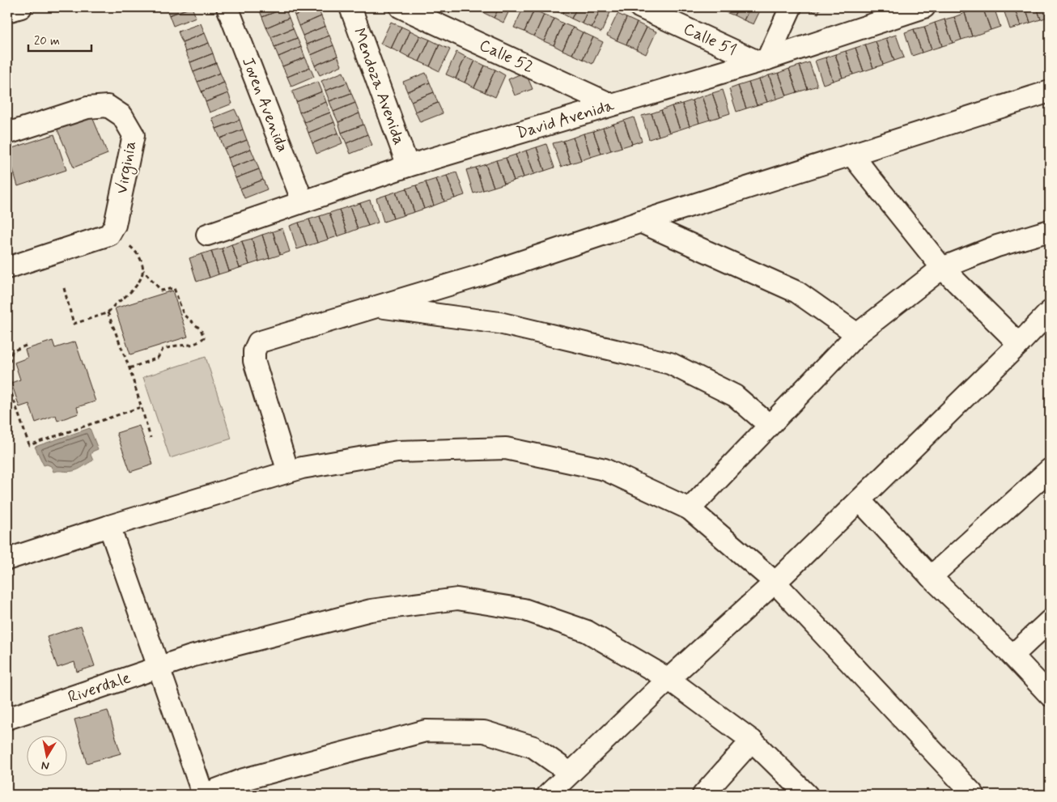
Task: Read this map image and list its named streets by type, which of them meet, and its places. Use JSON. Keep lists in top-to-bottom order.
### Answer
{
  "streets": {
    "street": [
      "Calle 51",
      "Calle 52",
      "Mendoza Avenida",
      "Joven Avenida",
      "David Avenida",
      "Virginia",
      "Riverdale"
    ]
  },
  "crossings": [
    ["Calle 51", "David Avenida"],
    ["Calle 52", "David Avenida"],
    ["Mendoza Avenida", "David Avenida"],
    ["Joven Avenida", "David Avenida"]
  ],
  "scale_bar": "20 m",
  "north": "bottom"
}
